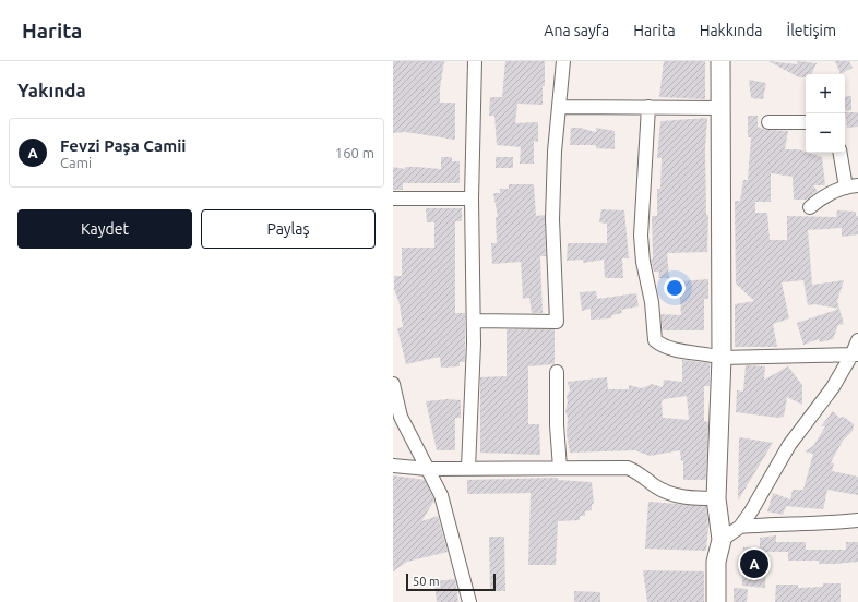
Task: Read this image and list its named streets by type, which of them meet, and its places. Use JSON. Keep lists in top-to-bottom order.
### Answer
{
  "scale_bar": "50 m",
  "page": {
    "header": "Harita",
    "nav": [
      "Ana sayfa",
      "Harita",
      "Hakkında",
      "İletişim"
    ],
    "heading": "Yakında",
    "map_buttons": ["+", "−"],
    "list": [
      {
        "mark": "A",
        "name": "Fevzi Paşa Camii",
        "note": "Cami",
        "value": "160 m"
      }
    ],
    "buttons": ["Kaydet", "Paylaş"],
    "pins": "A",
    "scale": "50 m"
  }
}
